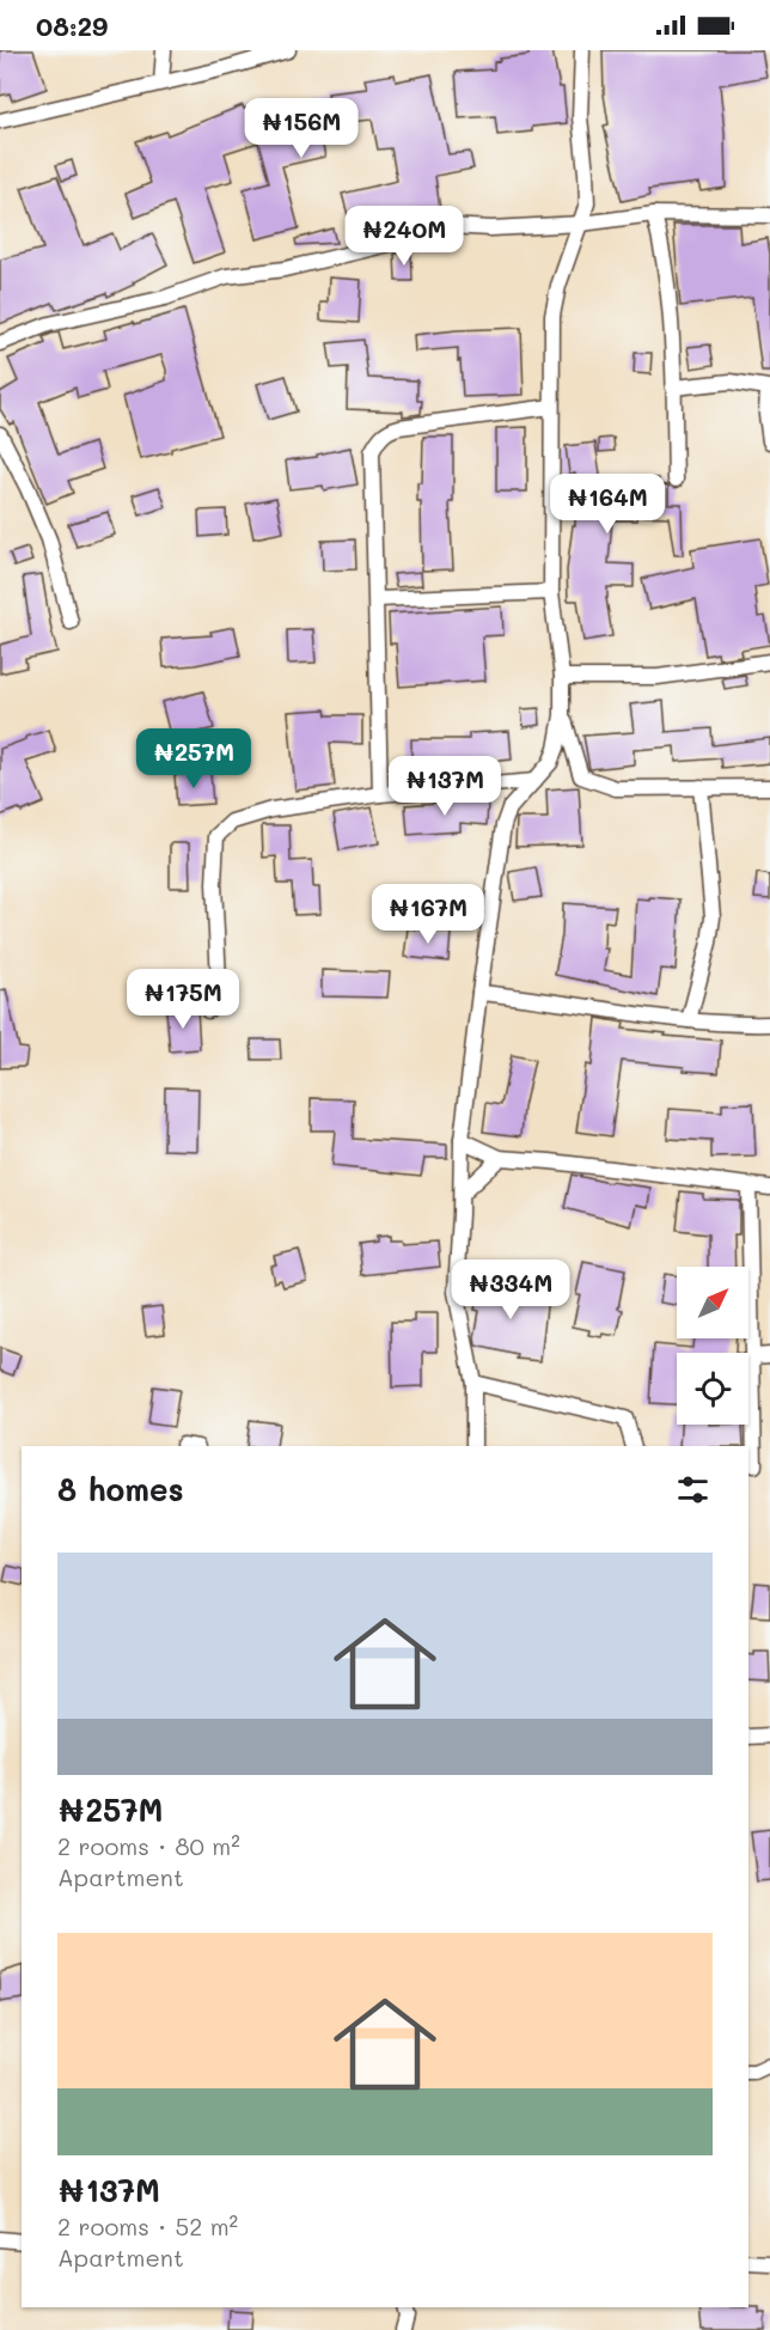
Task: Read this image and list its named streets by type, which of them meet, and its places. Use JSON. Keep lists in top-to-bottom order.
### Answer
{
  "north": "top right",
  "page": {
    "status": "08:29",
    "price": [
      "₦156M",
      "₦240M",
      "₦164M",
      "₦257M",
      "₦137M",
      "₦167M",
      "₦175M",
      "₦334M"
    ],
    "heading": "8 homes",
    "list": [
      {
        "name": "₦257M",
        "note": "2 rooms · 80 m² · Apartment"
      },
      {
        "name": "₦137M",
        "note": "2 rooms · 52 m² · Apartment"
      }
    ]
  }
}
